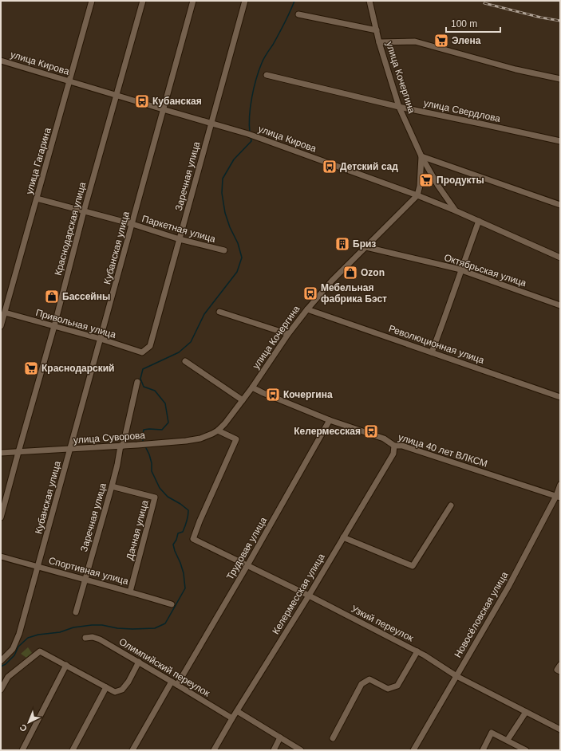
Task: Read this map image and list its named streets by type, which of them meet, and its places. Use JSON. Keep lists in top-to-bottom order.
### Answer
{
  "streets": {
    "street": [
      "улица Кирова",
      "улица Кочергина",
      "улица Свердлова",
      "улица Гагарина",
      "Заречная улица",
      "Краснодарская улица",
      "Паркетная улица",
      "Кубанская улица",
      "Октябрьская улица",
      "Привольная улица",
      "Революционная улица",
      "улица Суворова",
      "улица 40 лет ВЛКСМ",
      "Дачная улица",
      "Трудовая улица",
      "Спортивная улица",
      "Келермесская улица",
      "Новосёловская улица",
      "Узкий переулок",
      "Олимпийский переулок"
    ]
  },
  "crossings": [
    ["улица Кирова", "улица Кочергина"],
    ["улица Кирова", "улица Гагарина"],
    ["улица Кирова", "Заречная улица"],
    ["улица Кирова", "Краснодарская улица"],
    ["улица Кирова", "Кубанская улица"],
    ["улица Кочергина", "улица Свердлова"],
    ["улица Кочергина", "Октябрьская улица"],
    ["улица Кочергина", "Революционная улица"],
    ["улица Кочергина", "улица Суворова"],
    ["улица Кочергина", "улица 40 лет ВЛКСМ"],
    ["улица Кочергина", "Узкий переулок"],
    ["улица Гагарина", "Паркетная улица"],
    ["улица Гагарина", "Привольная улица"],
    ["Заречная улица", "Паркетная улица"],
    ["Заречная улица", "Привольная улица"],
    ["Заречная улица", "улица Суворова"],
    ["Заречная улица", "Дачная улица"],
    ["Заречная улица", "Спортивная улица"],
    ["Краснодарская улица", "Паркетная улица"],
    ["Краснодарская улица", "Привольная улица"],
    ["Краснодарская улица", "улица Суворова"],
    ["Паркетная улица", "Кубанская улица"],
    ["Кубанская улица", "Привольная улица"],
    ["Кубанская улица", "улица Суворова"],
    ["Кубанская улица", "Спортивная улица"],
    ["улица Суворова", "Узкий переулок"],
    ["улица 40 лет ВЛКСМ", "Трудовая улица"],
    ["улица 40 лет ВЛКСМ", "Келермесская улица"],
    ["улица 40 лет ВЛКСМ", "Новосёловская улица"],
    ["Дачная улица", "Спортивная улица"],
    ["Трудовая улица", "Узкий переулок"],
    ["Трудовая улица", "Олимпийский переулок"],
    ["Келермесская улица", "Узкий переулок"],
    ["Келермесская улица", "Олимпийский переулок"],
    ["Новосёловская улица", "Узкий переулок"]
  ],
  "places": {
    "supermarket": ["Элена", "Продукты", "Краснодарский"],
    "bus stop": [
      "Кубанская",
      "Детский сад",
      "Мебельная фабрика Бэст",
      "Кочергина",
      "Келермесская"
    ],
    "building": ["Бриз"],
    "shop": ["Ozon", "Бассейны"]
  },
  "scale_bar": "100 m",
  "north": "bottom left"
}
